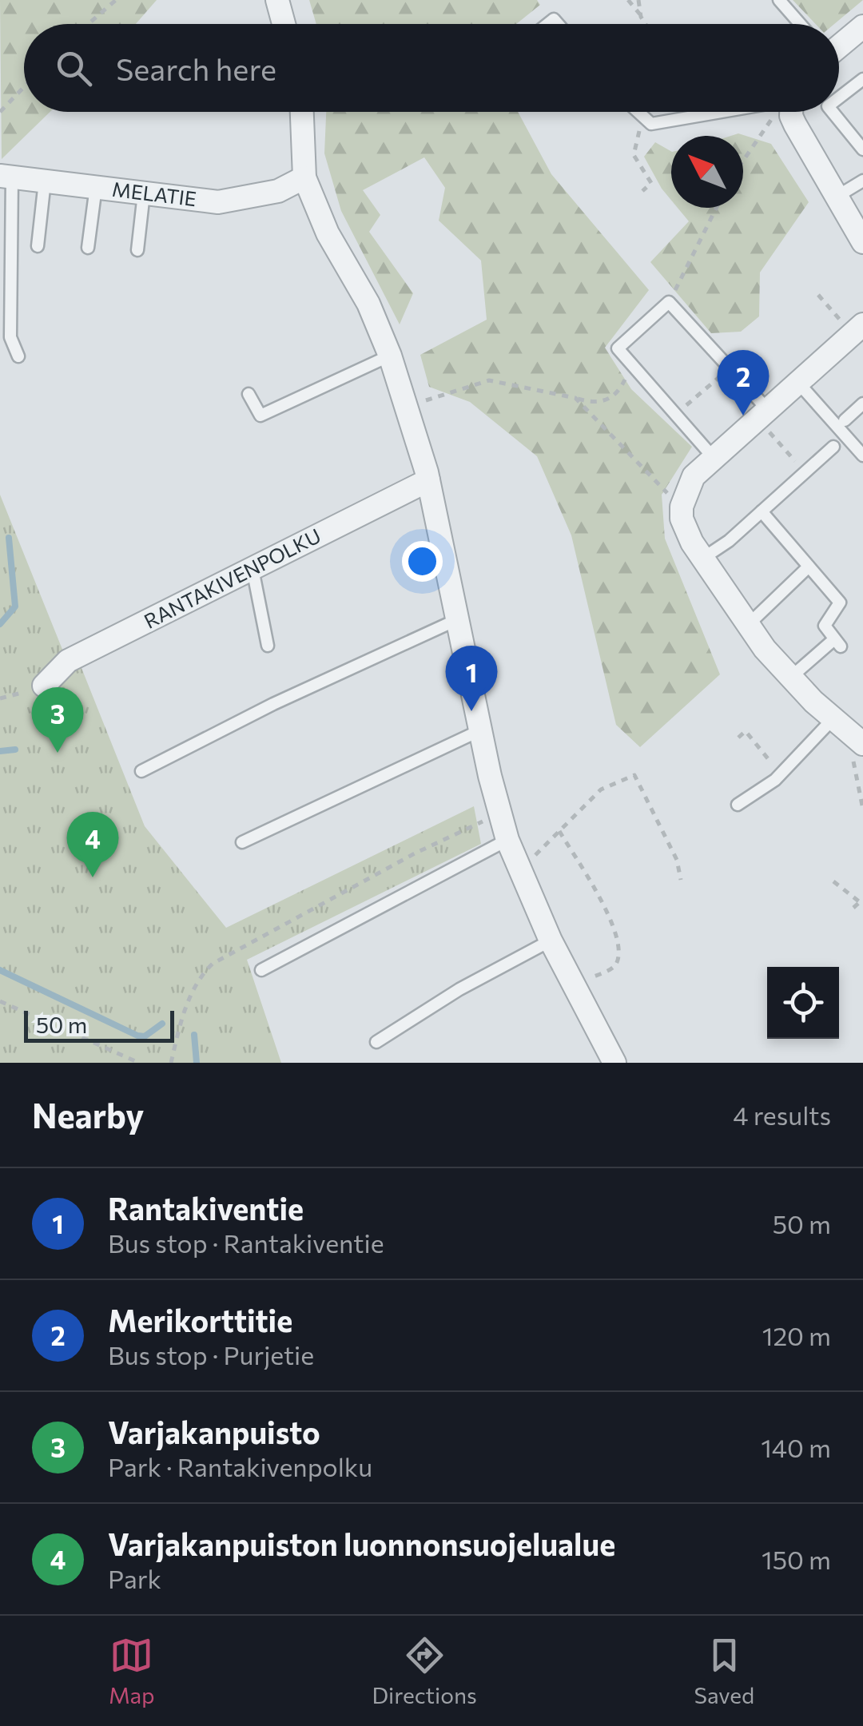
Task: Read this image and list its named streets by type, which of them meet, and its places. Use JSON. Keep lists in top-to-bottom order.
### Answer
{
  "streets": {
    "street": ["MELATIE", "RANTAKIVENPOLKU"]
  },
  "scale_bar": "50 m",
  "north": "top left",
  "page": {
    "search": "Search here",
    "pins": [
      "2",
      "1",
      "3",
      "4"
    ],
    "scale": "50 m",
    "heading": ["Nearby", "4 results"],
    "list": [
      {
        "mark": "1",
        "name": "Rantakiventie",
        "note": "Bus stop · Rantakiventie",
        "value": "50 m"
      },
      {
        "mark": "2",
        "name": "Merikorttitie",
        "note": "Bus stop · Purjetie",
        "value": "120 m"
      },
      {
        "mark": "3",
        "name": "Varjakanpuisto",
        "note": "Park · Rantakivenpolku",
        "value": "140 m"
      },
      {
        "mark": "4",
        "name": "Varjakanpuiston luonnonsuojelualue",
        "note": "Park",
        "value": "150 m"
      }
    ],
    "nav": ["Map", "Directions", "Saved"]
  }
}
